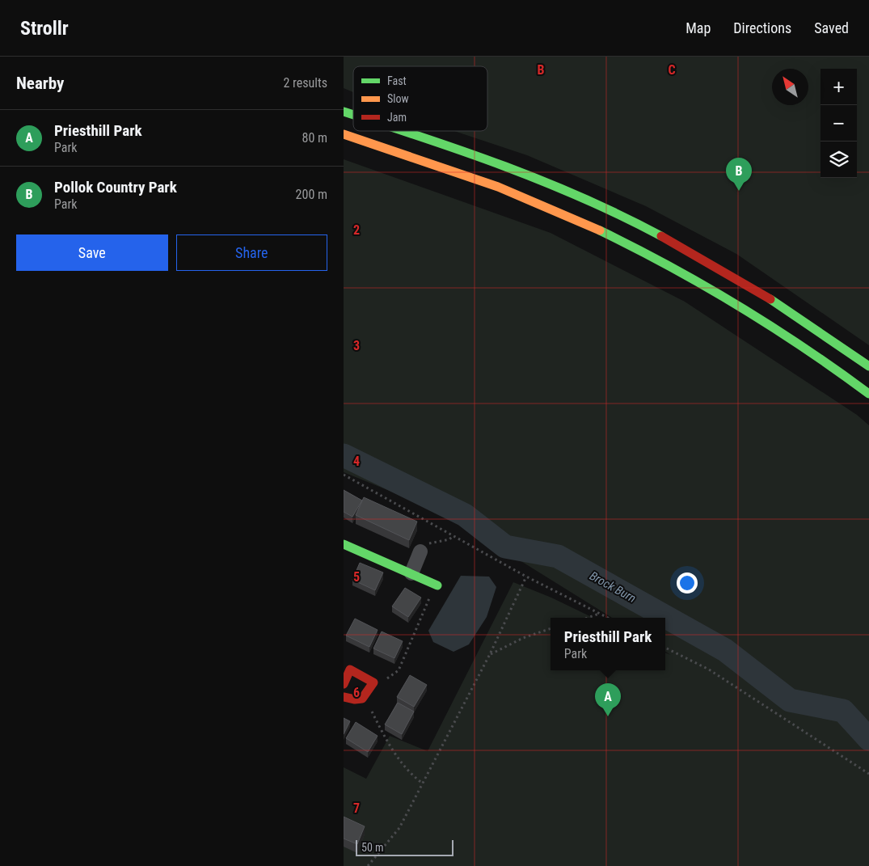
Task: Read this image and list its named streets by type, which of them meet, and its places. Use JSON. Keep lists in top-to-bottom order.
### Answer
{
  "water": ["Brock Burn"],
  "legend": ["Fast", "Slow", "Jam"],
  "scale_bar": "50 m",
  "north": "top left",
  "page": {
    "header": "Strollr",
    "nav": ["Map", "Directions", "Saved"],
    "heading": ["Nearby", "2 results"],
    "map_buttons": ["+", "−"],
    "list": [
      {
        "mark": "A",
        "name": "Priesthill Park",
        "note": "Park",
        "value": "80 m"
      },
      {
        "mark": "B",
        "name": "Pollok Country Park",
        "note": "Park",
        "value": "200 m"
      }
    ],
    "pins": ["B", "A"],
    "buttons": ["Save", "Share"],
    "popup": ["Priesthill Park", "Park"],
    "scale": "50 m"
  },
  "grid": {
    "columns": ["B", "C"],
    "rows": [
      "2",
      "3",
      "4",
      "5",
      "6",
      "7"
    ]
  }
}
